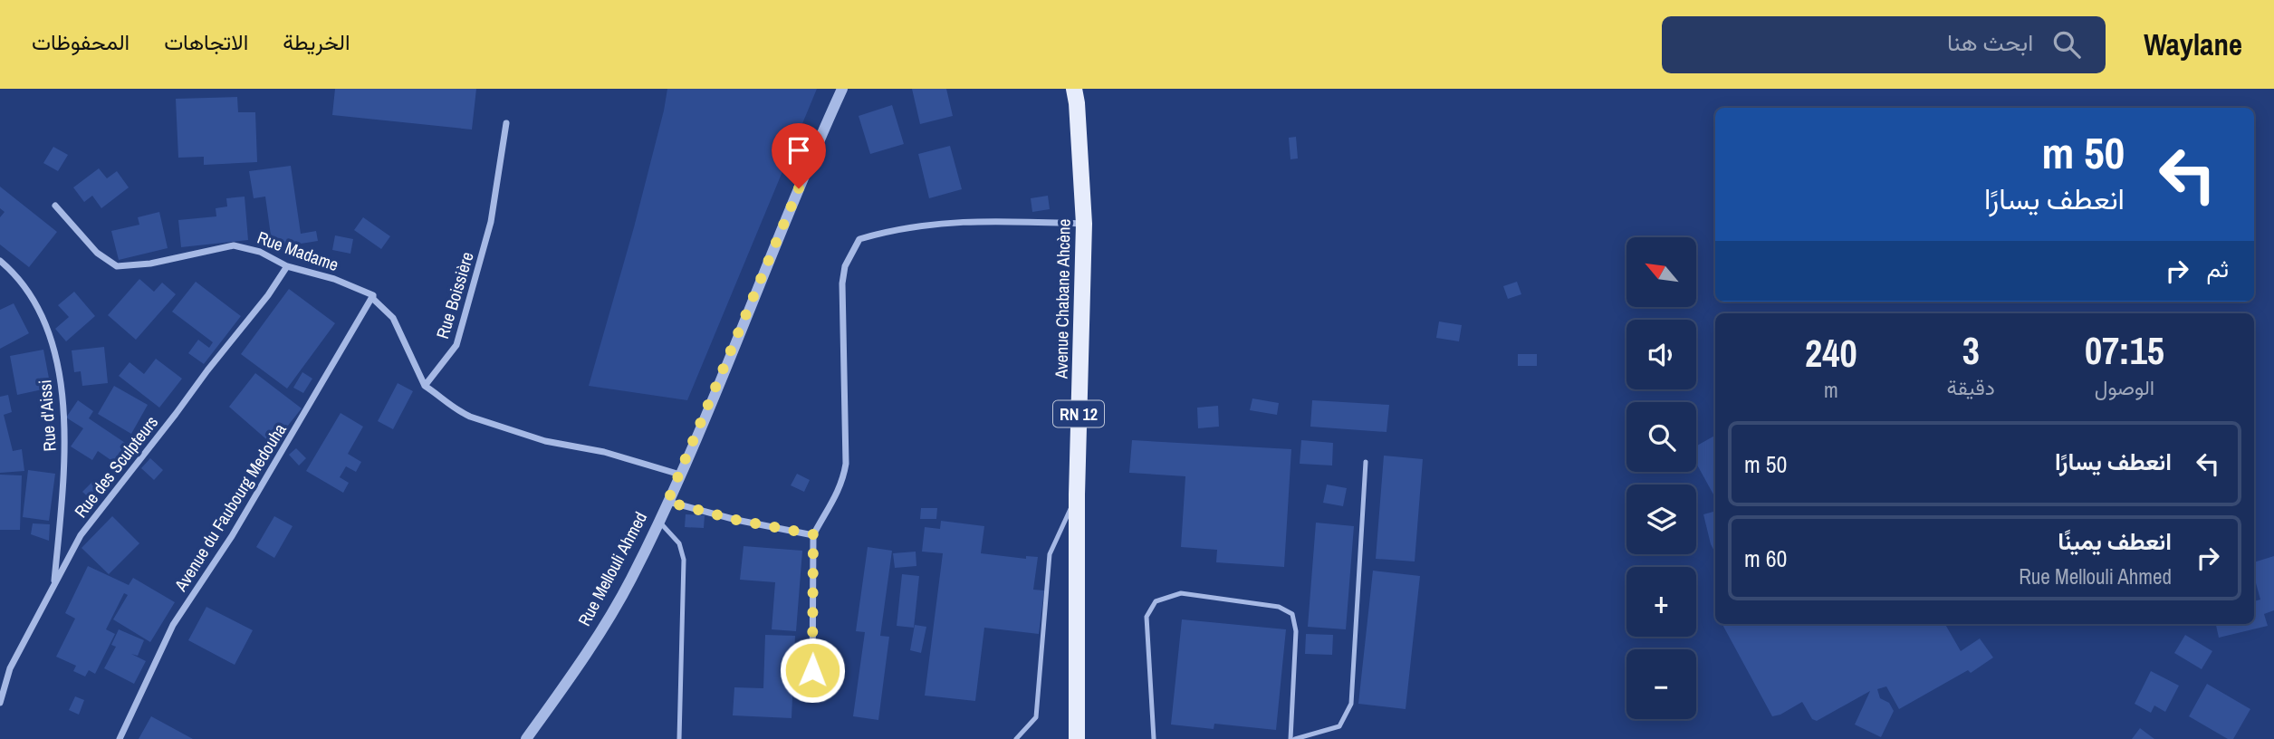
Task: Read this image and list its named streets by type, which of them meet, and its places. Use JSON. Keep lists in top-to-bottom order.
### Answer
{
  "streets": {
    "main road": ["Avenue Chabane Ahcène", "RN 12"],
    "street": [
      "Rue Madame",
      "Rue Boissière",
      "Rue d'Aissi",
      "Rue des Sculpteurs",
      "Avenue du Faubourg Medouha",
      "Rue Mellouli Ahmed"
    ]
  },
  "crossings": [
    ["Rue Madame", "Rue Boissière"],
    ["Rue Madame", "Rue des Sculpteurs"],
    ["Rue Madame", "Avenue du Faubourg Medouha"],
    ["Rue d'Aissi", "Rue des Sculpteurs"]
  ],
  "north": "top left",
  "page": {
    "header": "Waylane",
    "search": "ابحث هنا",
    "nav": ["الخريطة", "الاتجاهات", "المحفوظات"],
    "turn": ["50 m", "انعطف يسارًا"],
    "map_buttons": ["+", "−"],
    "then": "ثم",
    "eta": [
      "07:15",
      "الوصول",
      "3",
      "دقيقة",
      "240",
      "m"
    ],
    "list": [
      {
        "name": "انعطف يسارًا",
        "value": "50 m"
      },
      {
        "name": "انعطف يمينًا",
        "note": "Rue Mellouli Ahmed",
        "value": "60 m"
      }
    ]
  }
}
